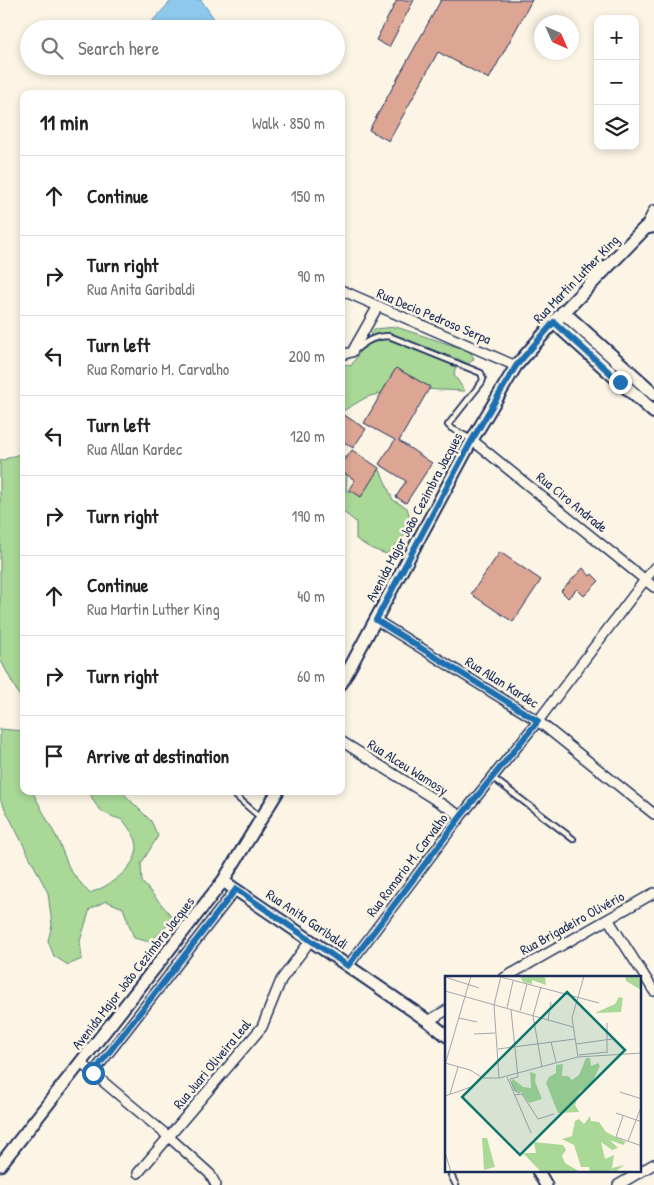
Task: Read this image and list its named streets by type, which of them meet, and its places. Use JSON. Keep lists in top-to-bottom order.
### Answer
{
  "streets": {
    "main road": ["Rua Martin Luther King"],
    "street": [
      "Rua Decio Pedroso Serpa",
      "Rua Ciro Andrade",
      "Avenida Major João Cezimbra Jacques",
      "Rua Allan Kardec",
      "Rua Alceu Wamosy",
      "Rua Romario M. Carvalho",
      "Rua Anita Garibaldi",
      "Rua Brigadeiro Olivério",
      "Rua Juari Oliveira Leal"
    ]
  },
  "crossings": [
    ["Rua Martin Luther King", "Rua Decio Pedroso Serpa"],
    ["Rua Martin Luther King", "Avenida Major João Cezimbra Jacques"],
    ["Rua Decio Pedroso Serpa", "Avenida Major João Cezimbra Jacques"],
    ["Rua Ciro Andrade", "Avenida Major João Cezimbra Jacques"],
    ["Rua Ciro Andrade", "Rua Romario M. Carvalho"],
    ["Avenida Major João Cezimbra Jacques", "Rua Allan Kardec"],
    ["Avenida Major João Cezimbra Jacques", "Rua Anita Garibaldi"],
    ["Rua Allan Kardec", "Rua Romario M. Carvalho"],
    ["Rua Alceu Wamosy", "Rua Romario M. Carvalho"],
    ["Rua Romario M. Carvalho", "Rua Anita Garibaldi"],
    ["Rua Anita Garibaldi", "Rua Juari Oliveira Leal"]
  ],
  "north": "bottom right",
  "page": {
    "map_buttons": ["+", "−"],
    "search": "Search here",
    "heading": ["11 min", "Walk · 850 m"],
    "list": [
      ["Continue", "150 m"],
      ["Turn right", "Rua Anita Garibaldi", "90 m"],
      ["Turn left", "Rua Romario M. Carvalho", "200 m"],
      ["Turn left", "Rua Allan Kardec", "120 m"],
      ["Turn right", "190 m"],
      ["Continue", "Rua Martin Luther King", "40 m"],
      ["Turn right", "60 m"],
      "Arrive at destination"
    ]
  }
}
